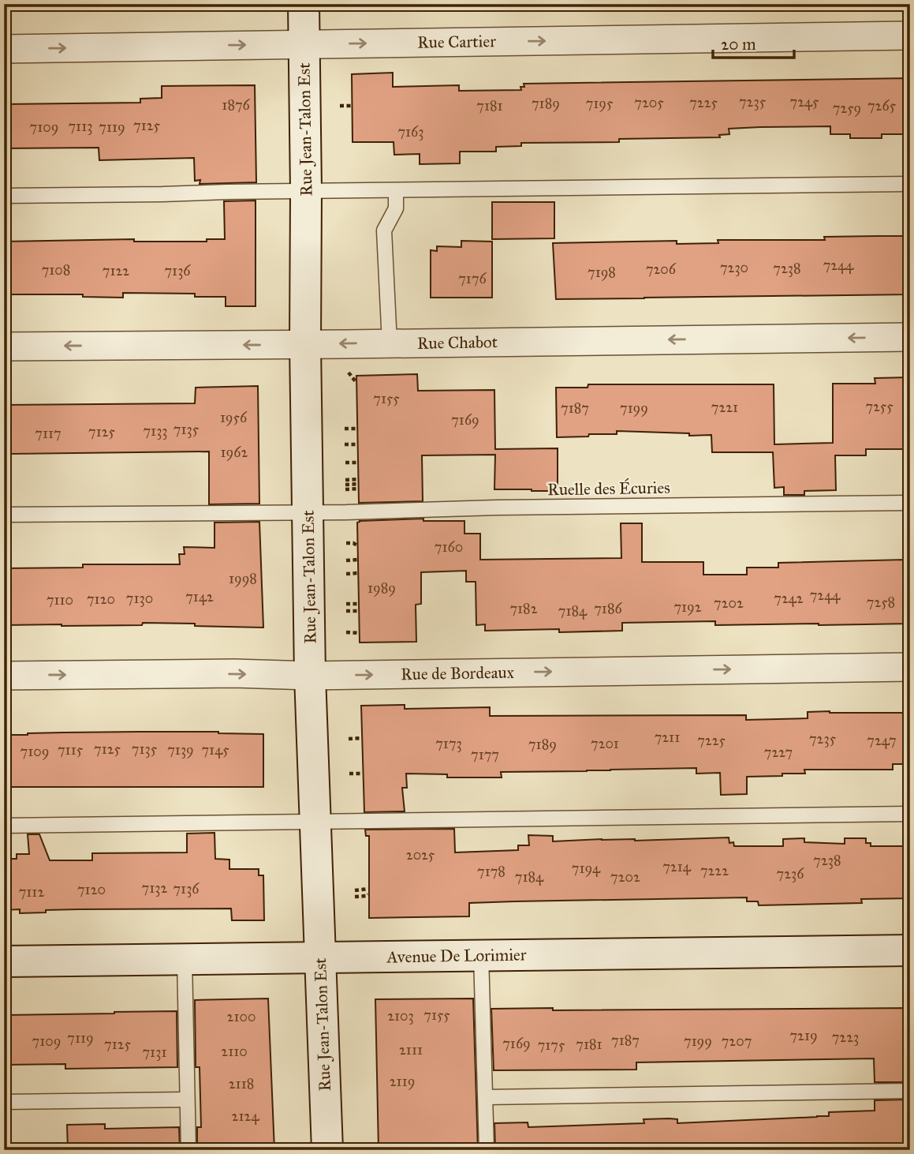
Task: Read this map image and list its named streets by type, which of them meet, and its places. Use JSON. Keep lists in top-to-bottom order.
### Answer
{
  "streets": {
    "main road": ["Rue Jean-Talon Est", "Avenue De Lorimier"],
    "street": ["Rue Cartier", "Rue Chabot", "Rue de Bordeaux"],
    "lane": ["Ruelle des Écuries"]
  },
  "crossings": [
    ["Rue Cartier", "Rue Jean-Talon Est"],
    ["Rue Jean-Talon Est", "Rue Chabot"],
    ["Rue Jean-Talon Est", "Ruelle des Écuries"],
    ["Rue Jean-Talon Est", "Rue de Bordeaux"],
    ["Rue Jean-Talon Est", "Avenue De Lorimier"]
  ],
  "one_way": ["Rue Cartier", "Rue Chabot", "Rue de Bordeaux"],
  "house_numbers": [
    "7235",
    "7245",
    "7205",
    "7225",
    "7189",
    "7195",
    "1876",
    "7181",
    "7265",
    "7259",
    "7125",
    "7113",
    "7109",
    "7119",
    "7163",
    "7244",
    "7230",
    "7238",
    "7206",
    "7108",
    "7122",
    "7136",
    "7198",
    "7176",
    "7155",
    "7255",
    "7221",
    "7187",
    "7199",
    "1956",
    "7169",
    "7135",
    "7133",
    "7125",
    "7117",
    "1962",
    "7160",
    "1998",
    "1989",
    "7244",
    "7142",
    "7130",
    "7242",
    "7120",
    "7110",
    "7258",
    "7202",
    "7192",
    "7182",
    "7186",
    "7184",
    "7211",
    "7235",
    "7225",
    "7247",
    "7173",
    "7201",
    "7189",
    "7125",
    "7135",
    "7115",
    "7139",
    "7145",
    "7109",
    "7227",
    "7177",
    "2025",
    "7238",
    "7214",
    "7194",
    "7222",
    "7178",
    "7236",
    "7184",
    "7202",
    "7132",
    "7136",
    "7120",
    "7112",
    "7155",
    "2103",
    "2100",
    "7219",
    "7223",
    "7119",
    "7187",
    "7109",
    "7199",
    "7207",
    "7169",
    "7125",
    "7181",
    "7175",
    "2111",
    "2110",
    "7131",
    "2119",
    "2118",
    "2124"
  ],
  "scale_bar": "20 m"
}
